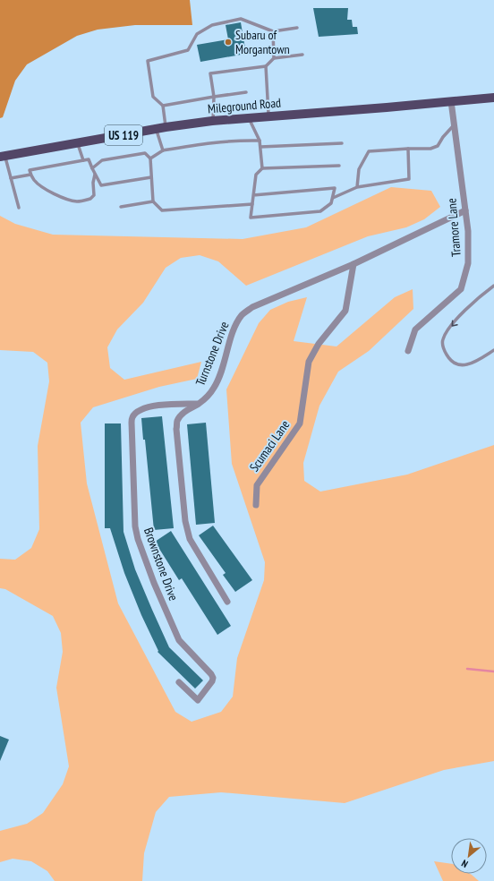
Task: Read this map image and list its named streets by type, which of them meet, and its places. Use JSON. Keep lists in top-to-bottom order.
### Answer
{
  "streets": {
    "main road": ["Mileground Road", "US 119"],
    "street": [
      "Tramore Lane",
      "Turnstone Drive",
      "Scumaci Lane",
      "Brownstone Drive"
    ]
  },
  "crossings": [
    ["Mileground Road", "Tramore Lane"],
    ["Tramore Lane", "Turnstone Drive"],
    ["Turnstone Drive", "Scumaci Lane"],
    ["Turnstone Drive", "Brownstone Drive"]
  ],
  "places": ["Subaru of Morgantown"],
  "north": "bottom left"
}
